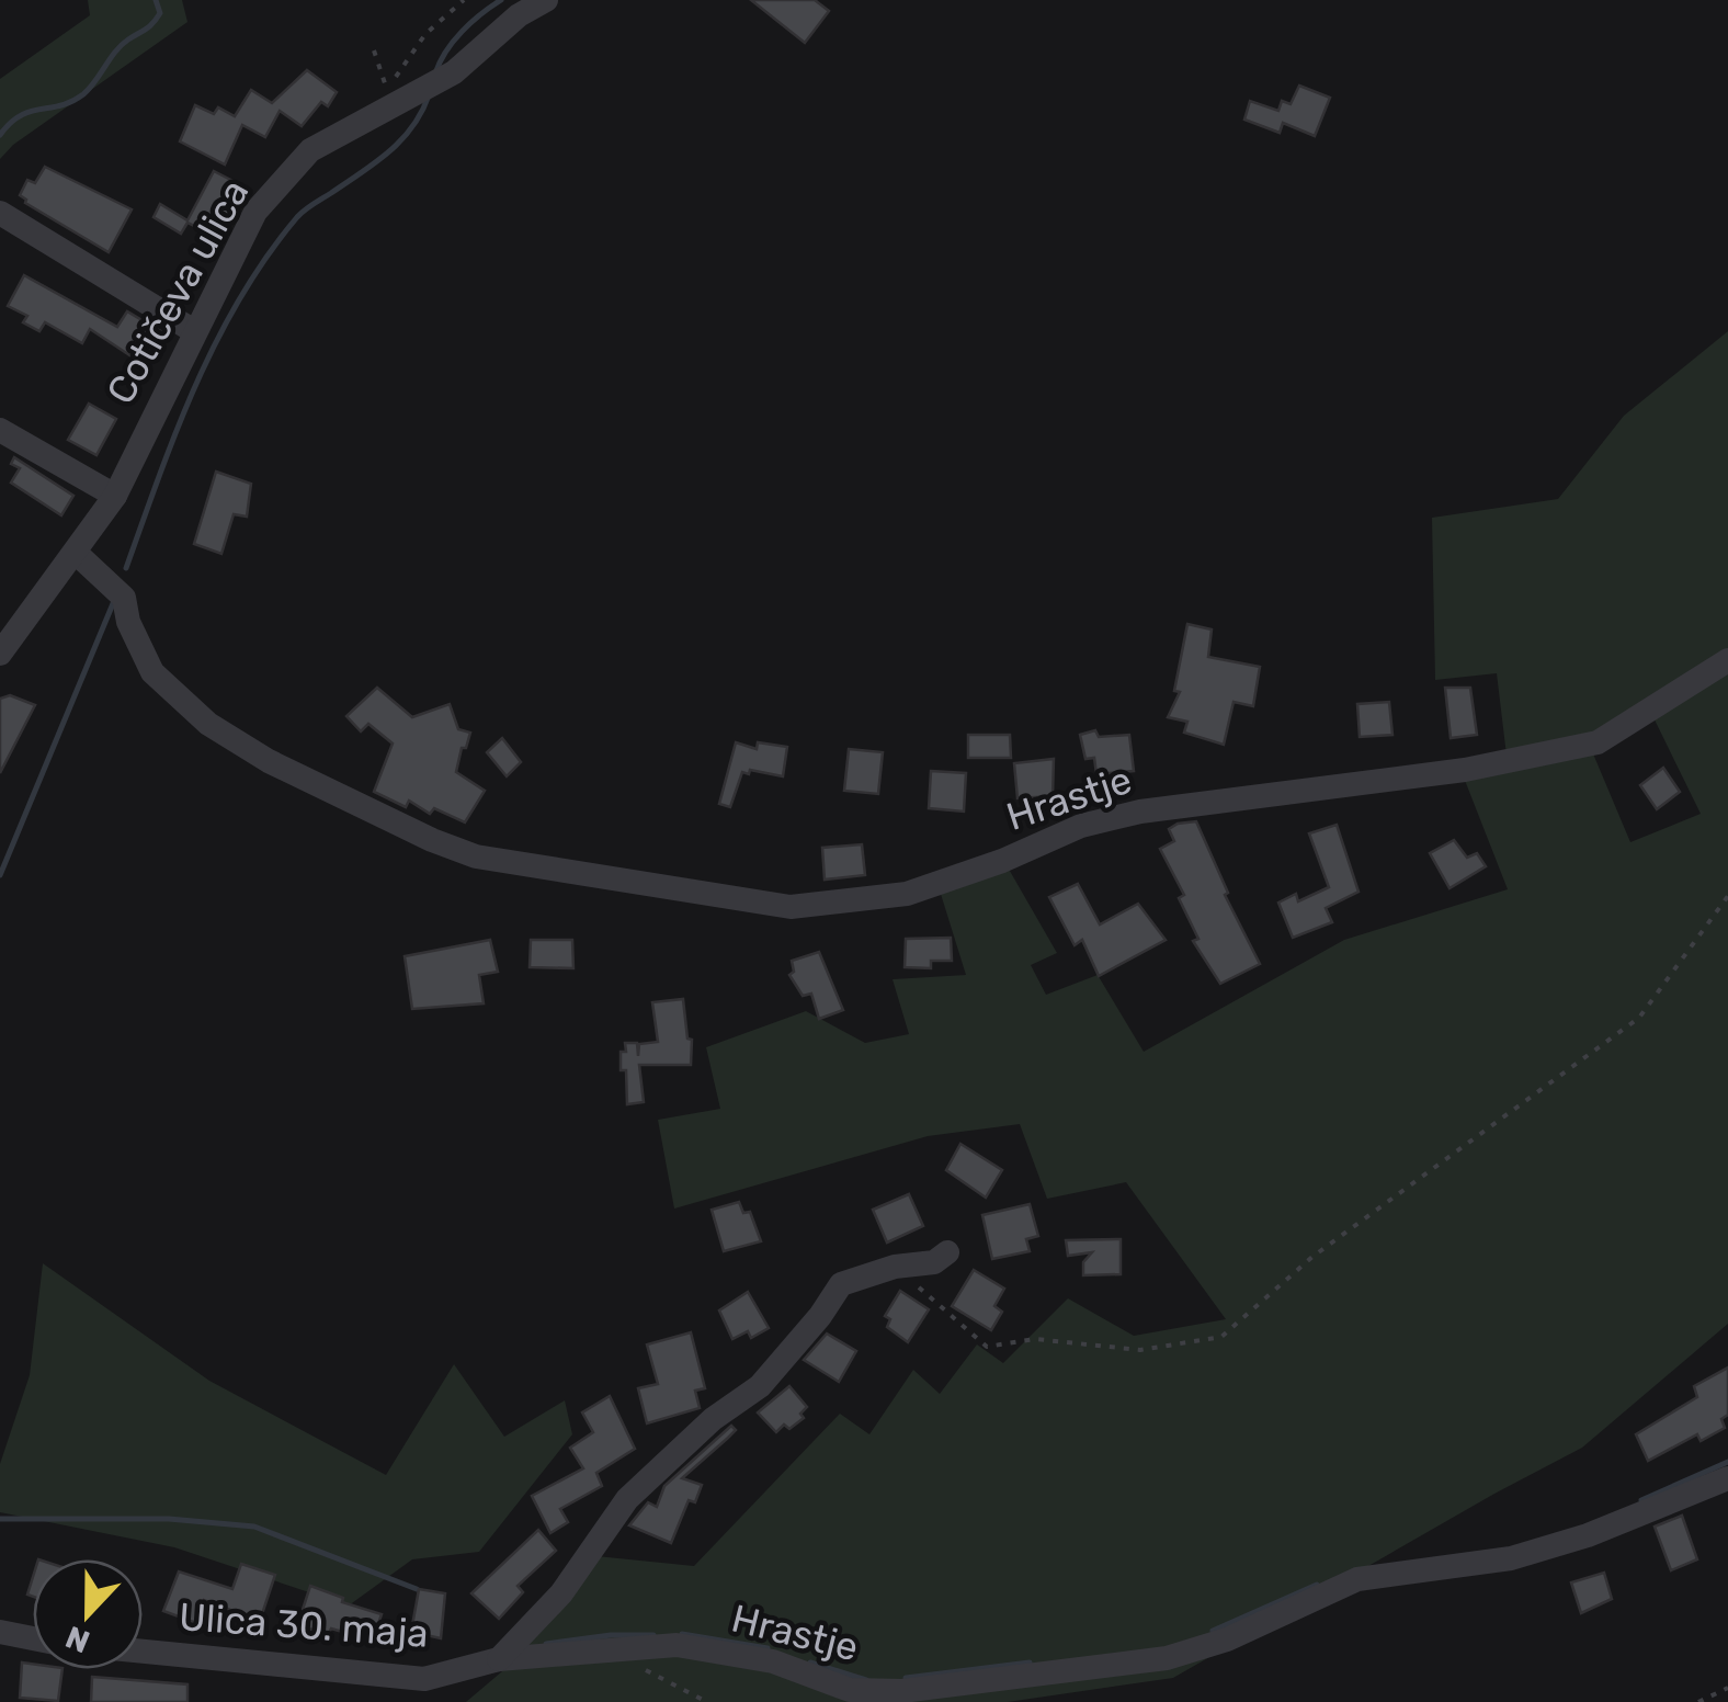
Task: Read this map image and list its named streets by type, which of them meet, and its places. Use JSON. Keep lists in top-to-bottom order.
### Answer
{
  "streets": {
    "street": ["Cotičeva ulica", "Hrastje", "Ulica 30. maja"]
  },
  "crossings": [
    ["Cotičeva ulica", "Hrastje"],
    ["Hrastje", "Ulica 30. maja"]
  ],
  "north": "bottom"
}
